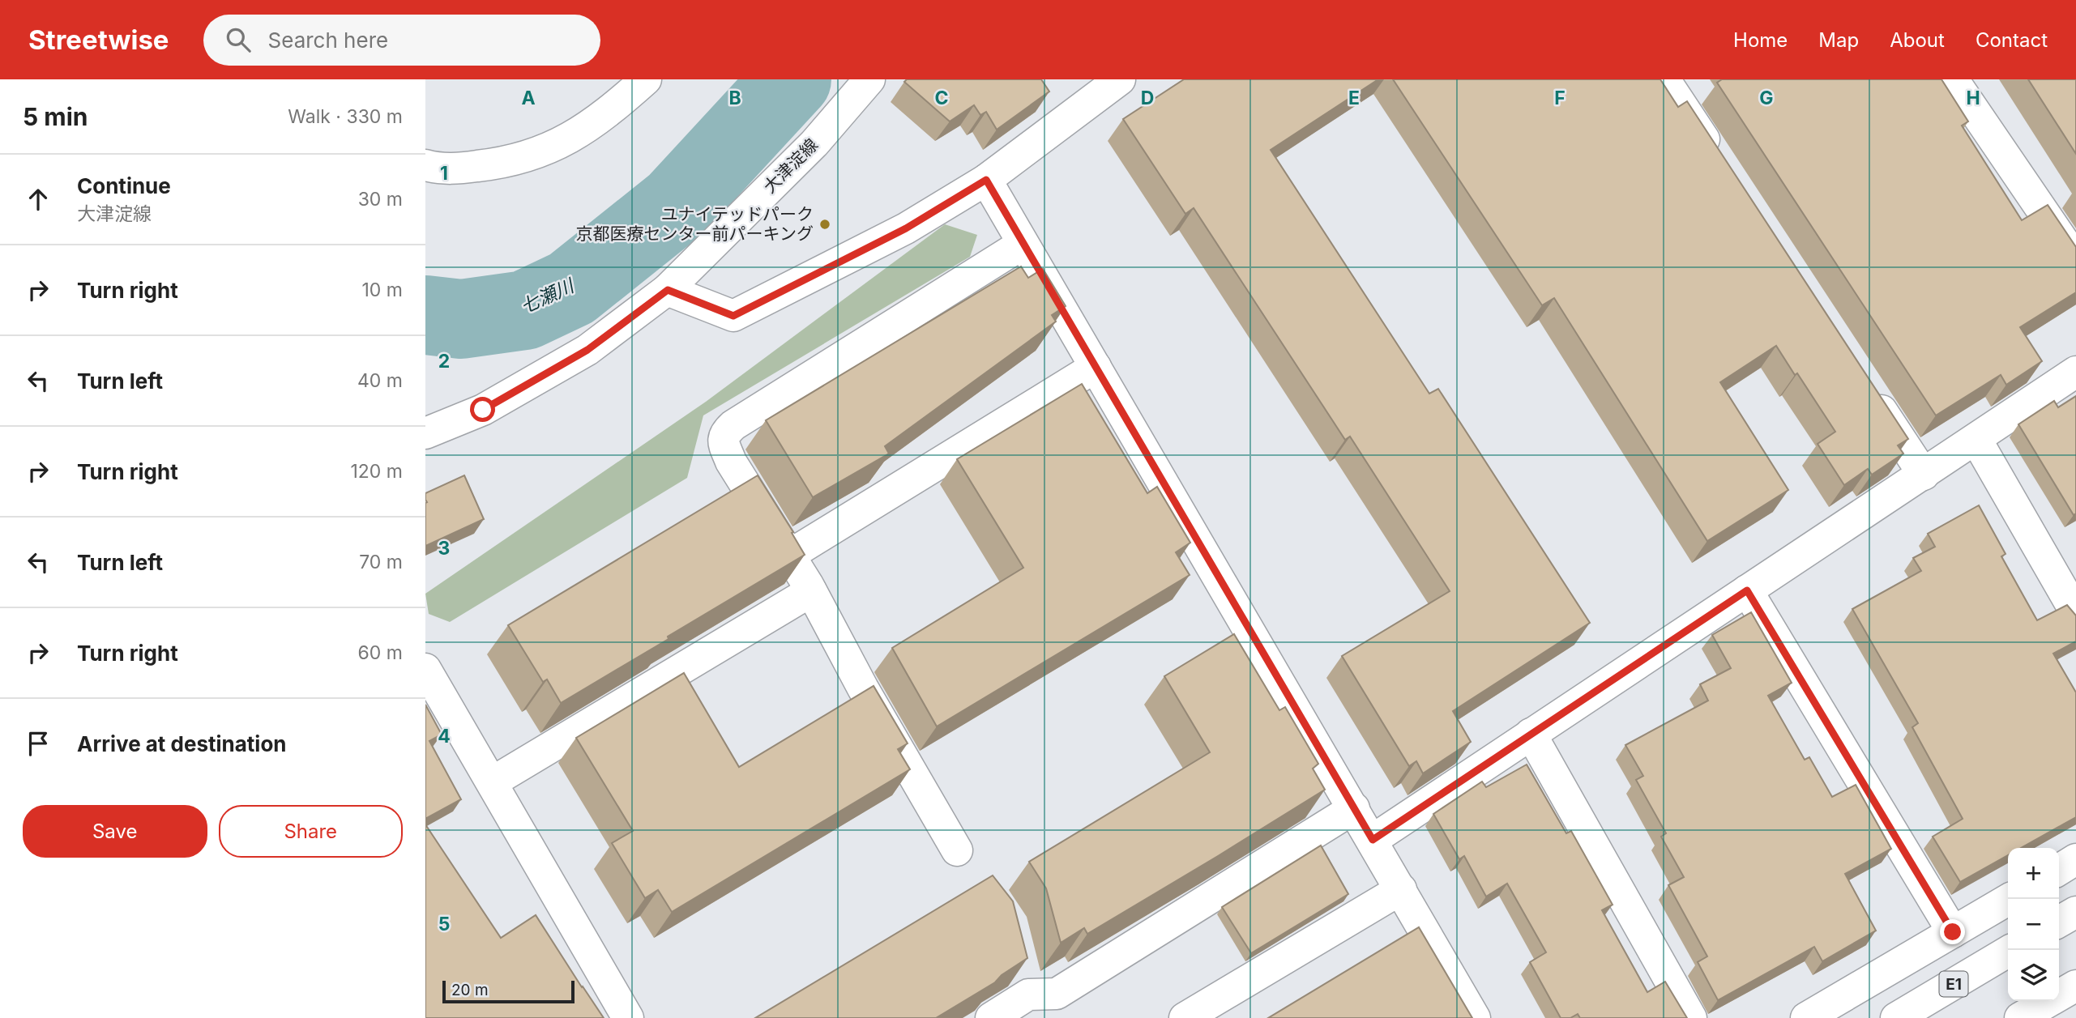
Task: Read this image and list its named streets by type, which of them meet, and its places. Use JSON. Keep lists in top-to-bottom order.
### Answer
{
  "streets": {
    "main road": ["大津淀線", "E1"]
  },
  "water": ["七瀬川"],
  "places": ["ユナイテッドパーク 京都医療センター前パーキング"],
  "scale_bar": "20 m",
  "page": {
    "header": "Streetwise",
    "search": "Search here",
    "nav": [
      "Home",
      "Map",
      "About",
      "Contact"
    ],
    "heading": ["5 min", "Walk · 330 m"],
    "list": [
      ["Continue", "大津淀線", "30 m"],
      ["Turn right", "10 m"],
      ["Turn left", "40 m"],
      ["Turn right", "120 m"],
      ["Turn left", "70 m"],
      ["Turn right", "60 m"],
      "Arrive at destination"
    ],
    "buttons": ["Save", "Share"],
    "map_buttons": ["+", "−"],
    "scale": "20 m"
  },
  "grid": {
    "columns": [
      "A",
      "B",
      "C",
      "D",
      "E",
      "F",
      "G",
      "H"
    ],
    "rows": [
      "1",
      "2",
      "3",
      "4",
      "5"
    ]
  }
}
